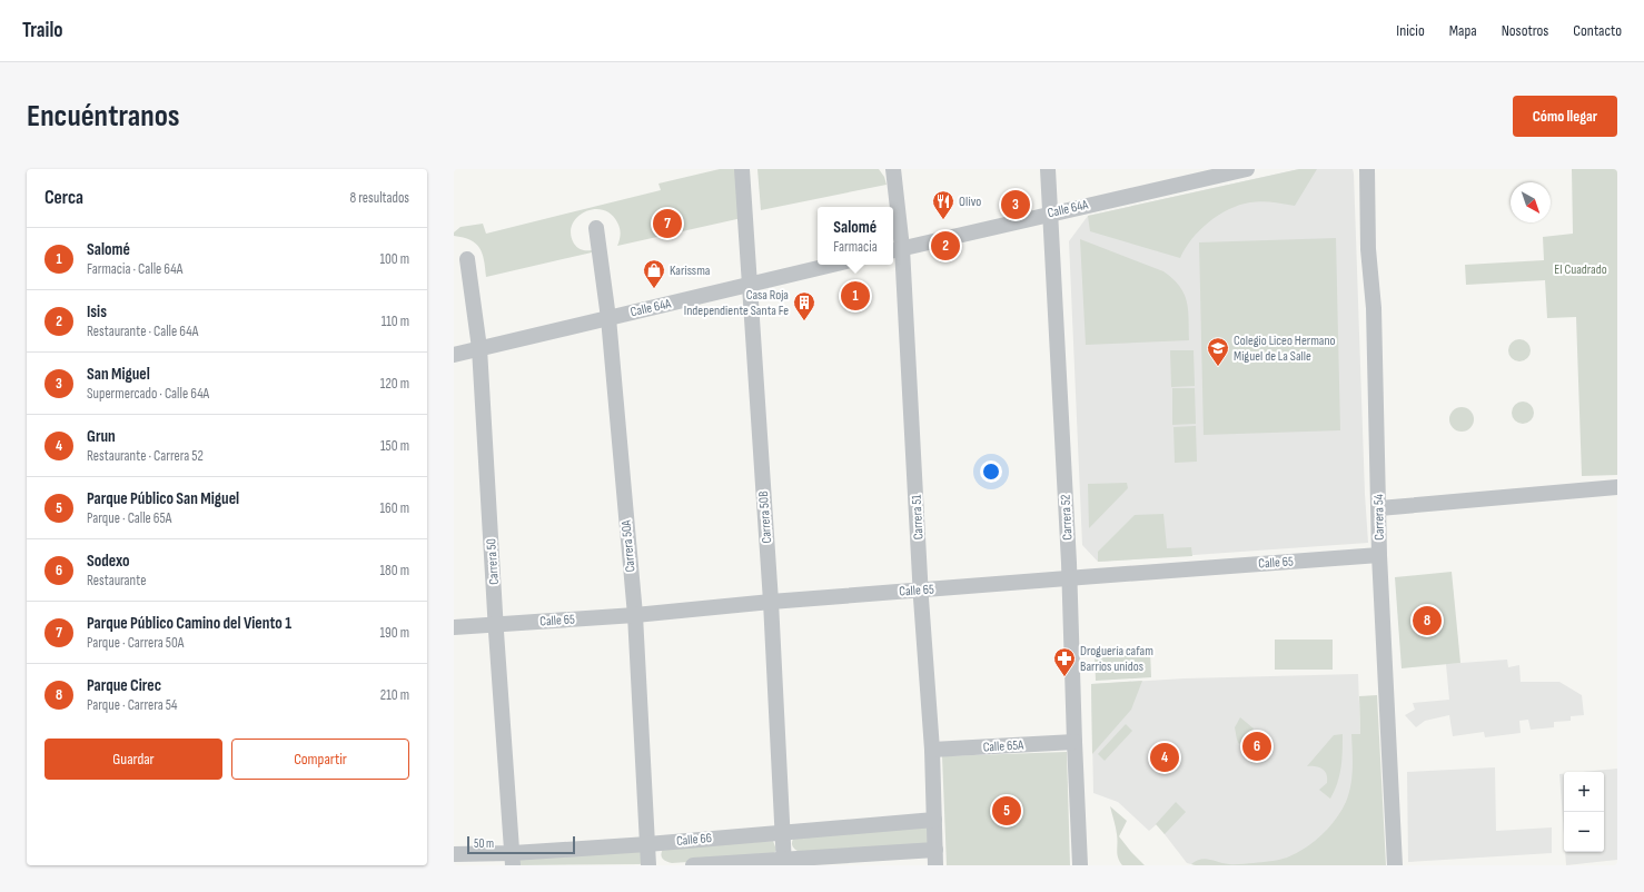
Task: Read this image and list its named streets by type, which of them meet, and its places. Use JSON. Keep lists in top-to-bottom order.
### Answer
{
  "streets": {
    "street": [
      "Calle 64A",
      "Carrera 50B",
      "Carrera 51",
      "Carrera 52",
      "Carrera 54",
      "Carrera 50A",
      "Carrera 50",
      "Calle 65",
      "Calle 65A",
      "Calle 66"
    ]
  },
  "crossings": [
    ["Calle 64A", "Carrera 50B"],
    ["Calle 64A", "Carrera 51"],
    ["Calle 64A", "Carrera 52"],
    ["Calle 64A", "Carrera 50A"],
    ["Calle 64A", "Carrera 50"],
    ["Carrera 50B", "Calle 65"],
    ["Carrera 50B", "Calle 66"],
    ["Carrera 51", "Calle 65"],
    ["Carrera 51", "Calle 65A"],
    ["Carrera 51", "Calle 66"],
    ["Carrera 52", "Calle 65"],
    ["Carrera 52", "Calle 65A"],
    ["Carrera 54", "Calle 65"],
    ["Carrera 50A", "Calle 65"],
    ["Carrera 50A", "Calle 66"],
    ["Carrera 50", "Calle 65"],
    ["Carrera 50", "Calle 66"]
  ],
  "parks": ["El Cuadrado"],
  "places": {
    "restaurant": ["Olivo"],
    "shop": ["Karissma"],
    "building": ["Casa Roja Independiente Santa Fe"],
    "school or university": ["Colegio Liceo Hermano Miguel de La Salle"],
    "pharmacy": ["Droguería cafam Barrios unidos"]
  },
  "scale_bar": "50 m",
  "north": "bottom right",
  "page": {
    "header": "Trailo",
    "nav": [
      "Inicio",
      "Mapa",
      "Nosotros",
      "Contacto"
    ],
    "buttons": [
      "Cómo llegar",
      ["Guardar", "Compartir"]
    ],
    "title": "Encuéntranos",
    "heading": ["Cerca", "8 resultados"],
    "pins": [
      "3",
      "7",
      "2",
      "1",
      "8",
      "6",
      "4",
      "5"
    ],
    "popup": ["Salomé", "Farmacia"],
    "list": [
      {
        "mark": "1",
        "name": "Salomé",
        "note": "Farmacia · Calle 64A",
        "value": "100 m"
      },
      {
        "mark": "2",
        "name": "Isis",
        "note": "Restaurante · Calle 64A",
        "value": "110 m"
      },
      {
        "mark": "3",
        "name": "San Miguel",
        "note": "Supermercado · Calle 64A",
        "value": "120 m"
      },
      {
        "mark": "4",
        "name": "Grun",
        "note": "Restaurante · Carrera 52",
        "value": "150 m"
      },
      {
        "mark": "5",
        "name": "Parque Público San Miguel",
        "note": "Parque · Calle 65A",
        "value": "160 m"
      },
      {
        "mark": "6",
        "name": "Sodexo",
        "note": "Restaurante",
        "value": "180 m"
      },
      {
        "mark": "7",
        "name": "Parque Público Camino del Viento 1",
        "note": "Parque · Carrera 50A",
        "value": "190 m"
      },
      {
        "mark": "8",
        "name": "Parque Cirec",
        "note": "Parque · Carrera 54",
        "value": "210 m"
      }
    ],
    "map_buttons": ["+", "−"],
    "scale": "50 m"
  }
}
